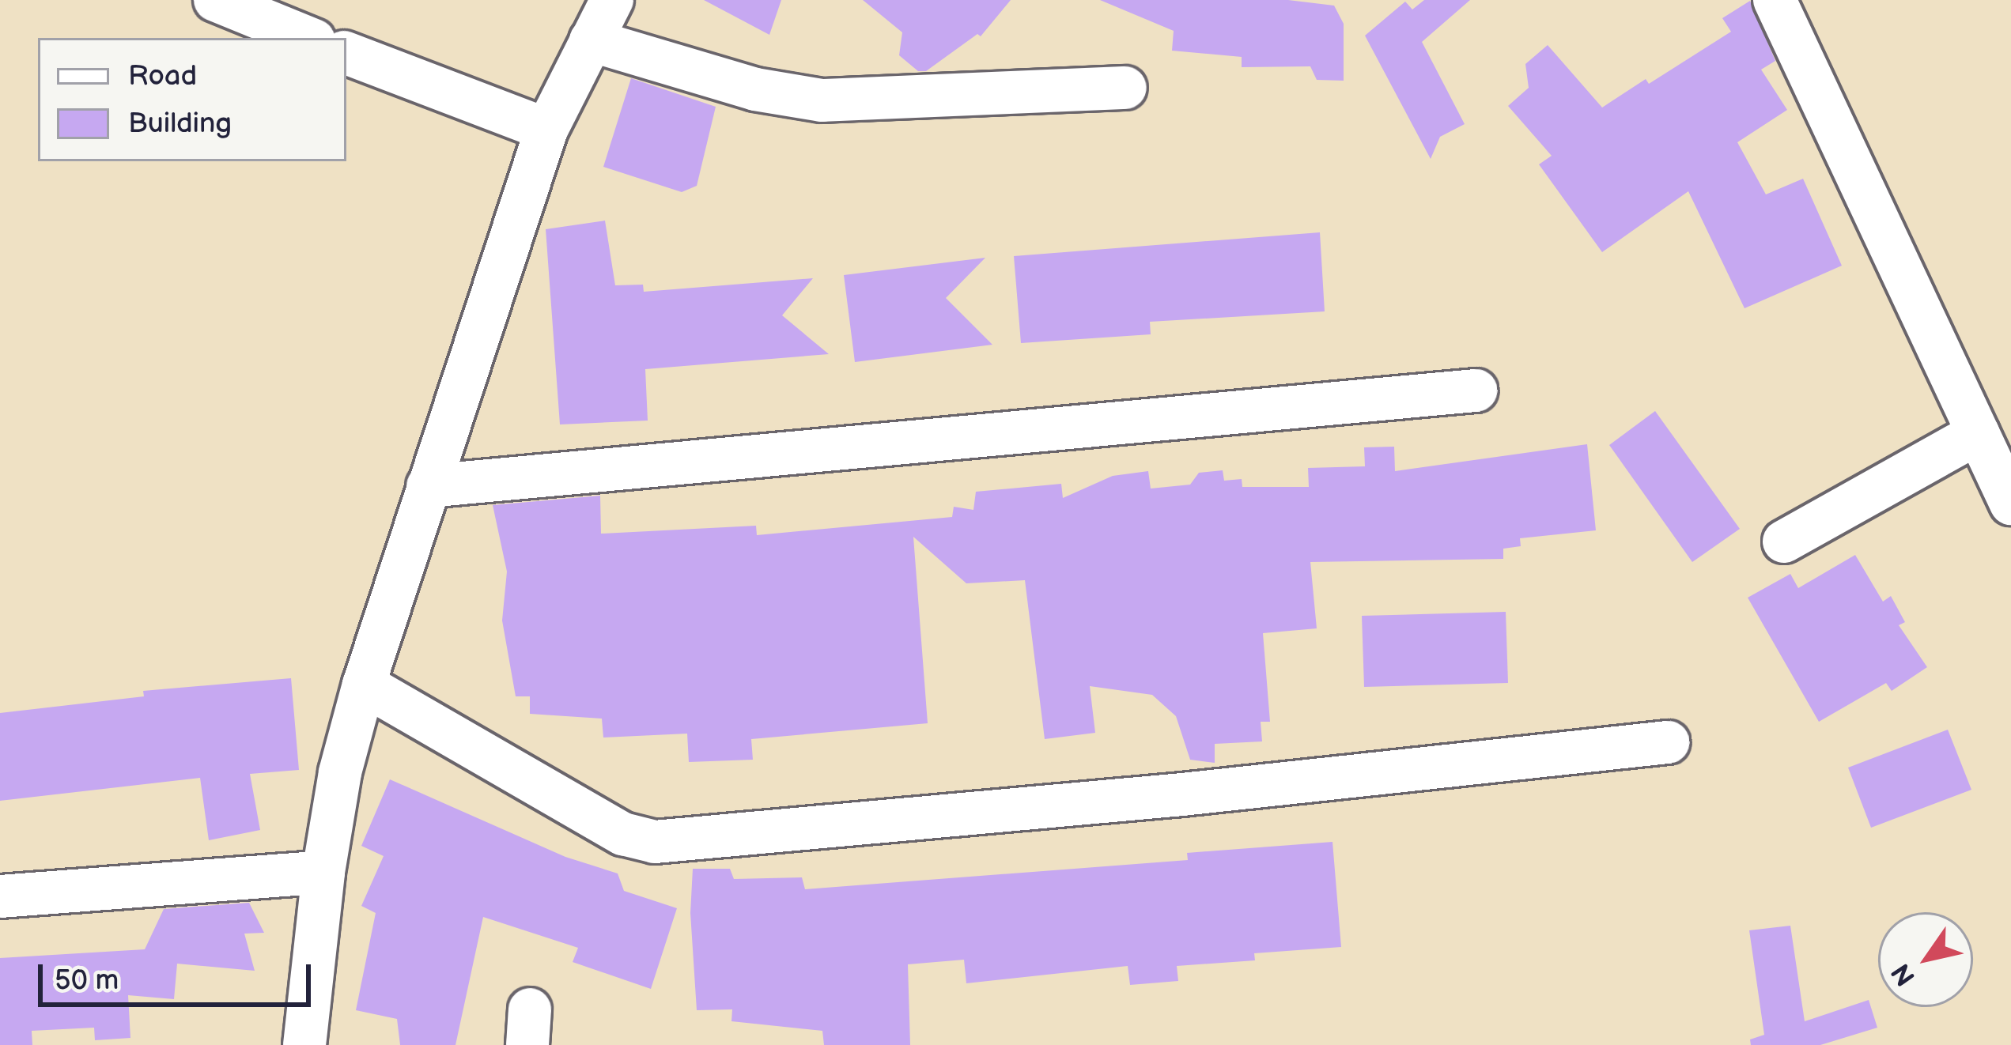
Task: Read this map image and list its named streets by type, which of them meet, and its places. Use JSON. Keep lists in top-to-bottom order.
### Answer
{
  "legend": ["Road", "Building"],
  "scale_bar": "50 m",
  "north": "bottom left"
}
